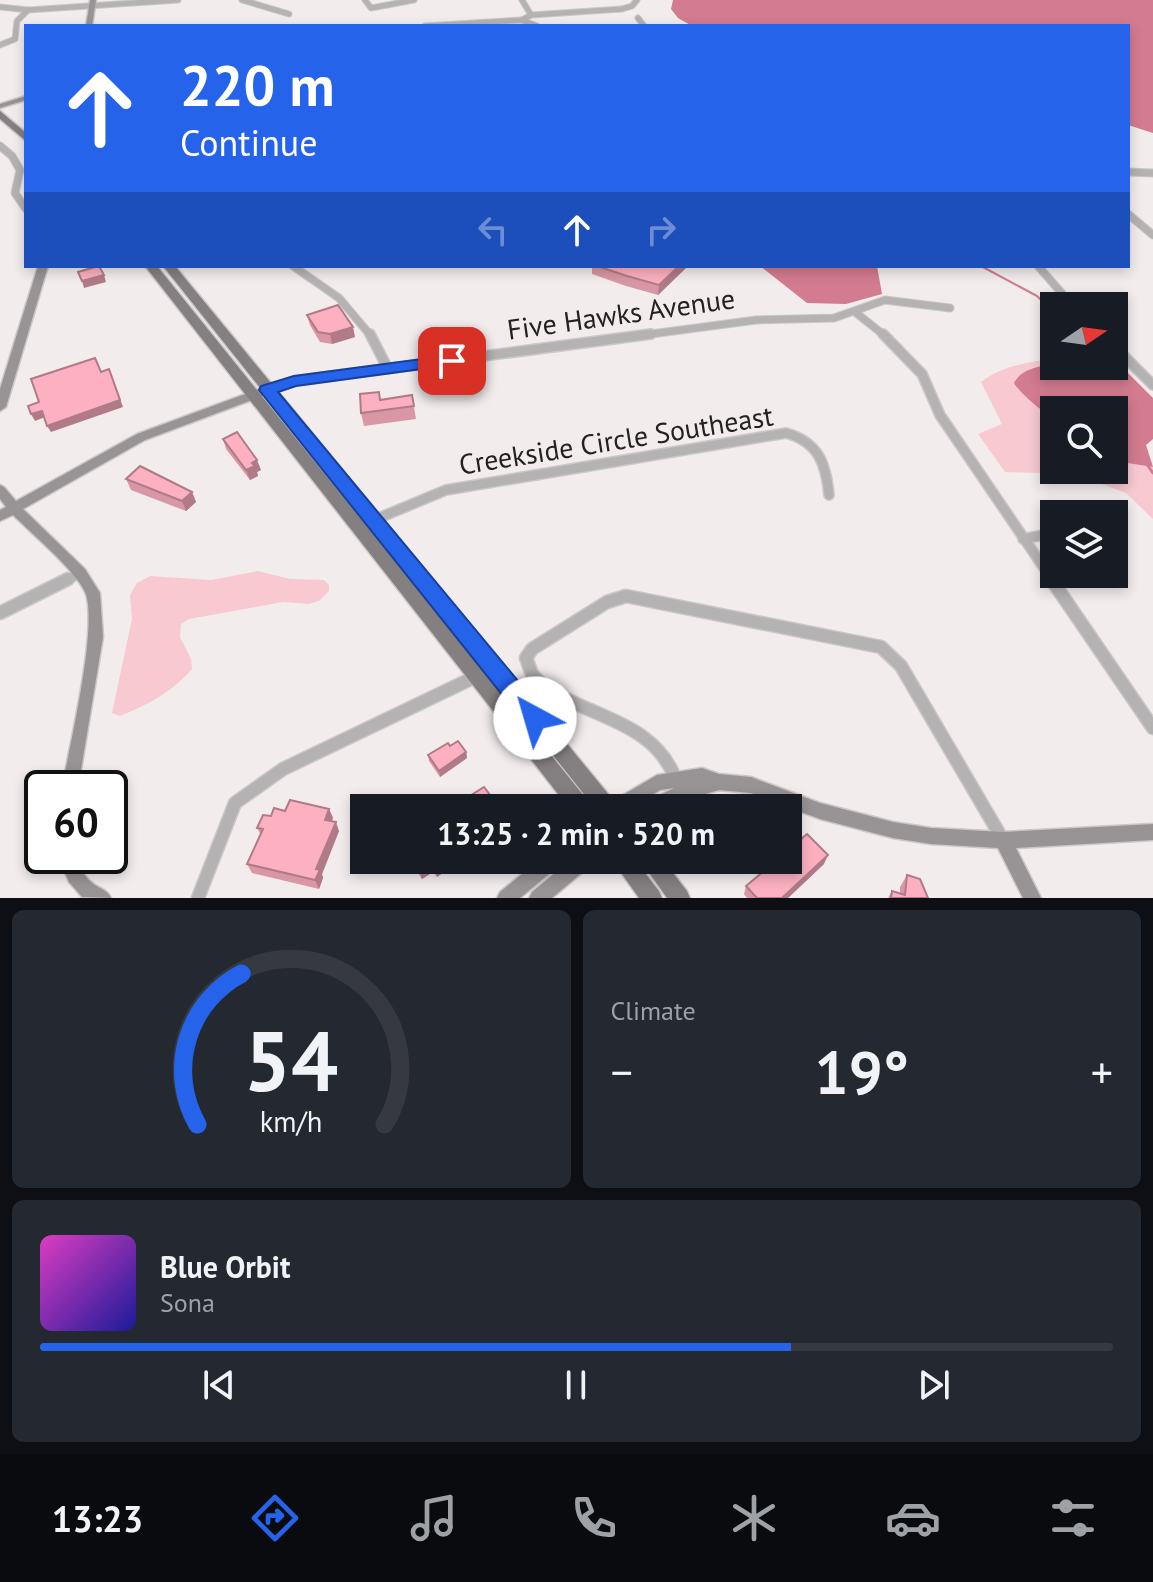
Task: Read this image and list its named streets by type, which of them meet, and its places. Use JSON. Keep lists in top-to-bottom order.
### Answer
{
  "streets": {
    "street": ["Five Hawks Avenue", "Creekside Circle Southeast"]
  },
  "north": "right",
  "page": {
    "turn": ["220 m", "Continue"],
    "limit": "60",
    "trip": "13:25 · 2 min · 520 m",
    "tile": "Climate",
    "heat": ["−", "19°", "+"],
    "song": ["Blue Orbit", "Sona"],
    "tabs": "13:23",
    "gauge": ["54", "km/h"]
  }
}
